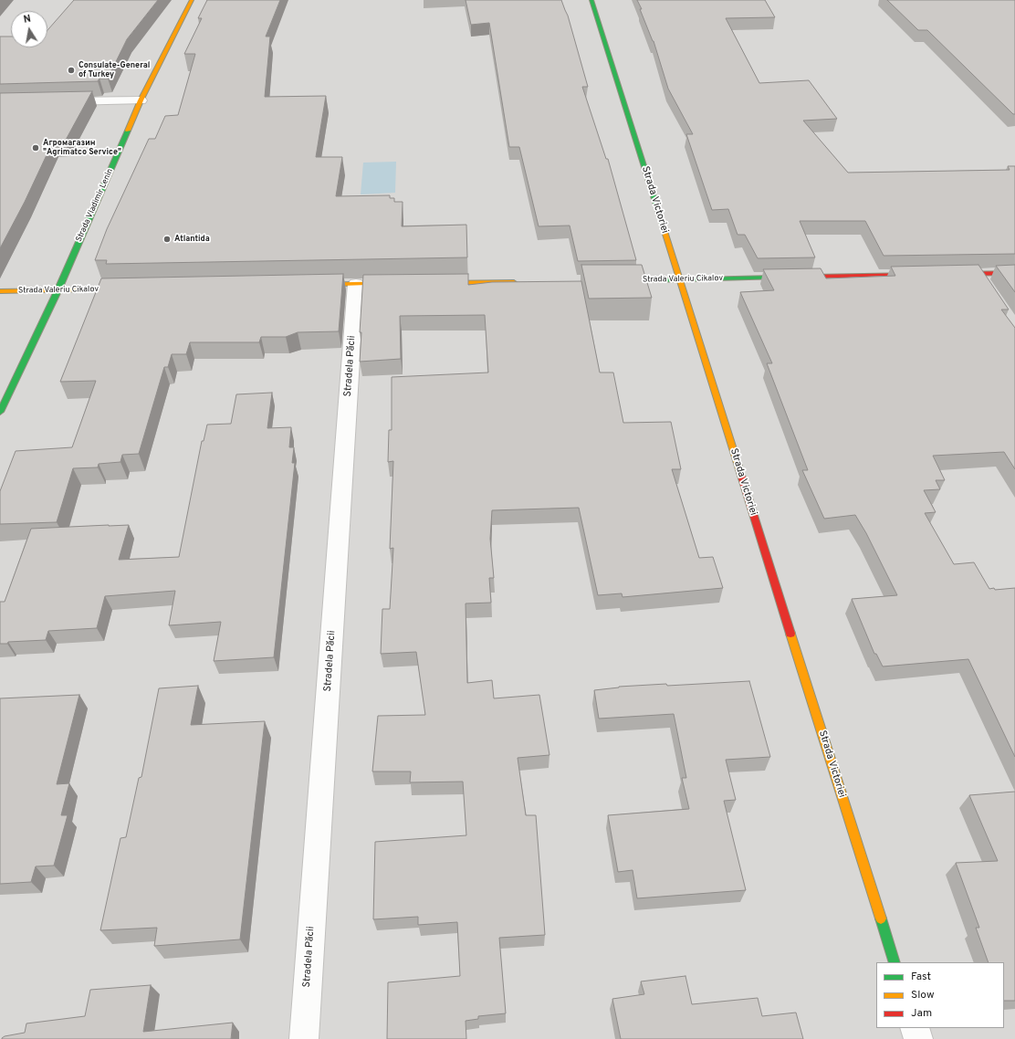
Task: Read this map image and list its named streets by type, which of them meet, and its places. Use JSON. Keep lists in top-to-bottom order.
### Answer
{
  "streets": {
    "street": [
      "Strada Victoriei",
      "Strada Vladimir Lenin",
      "Strada Valeriu Cikalov",
      "Stradela Păcii"
    ]
  },
  "crossings": [
    ["Strada Victoriei", "Strada Valeriu Cikalov"],
    ["Strada Vladimir Lenin", "Strada Valeriu Cikalov"]
  ],
  "places": ["Consulate-General of Turkey", "Агромагазин \"Agrimatco Service\"", "Atlantida"],
  "legend": ["Fast", "Slow", "Jam"],
  "north": "top"
}
